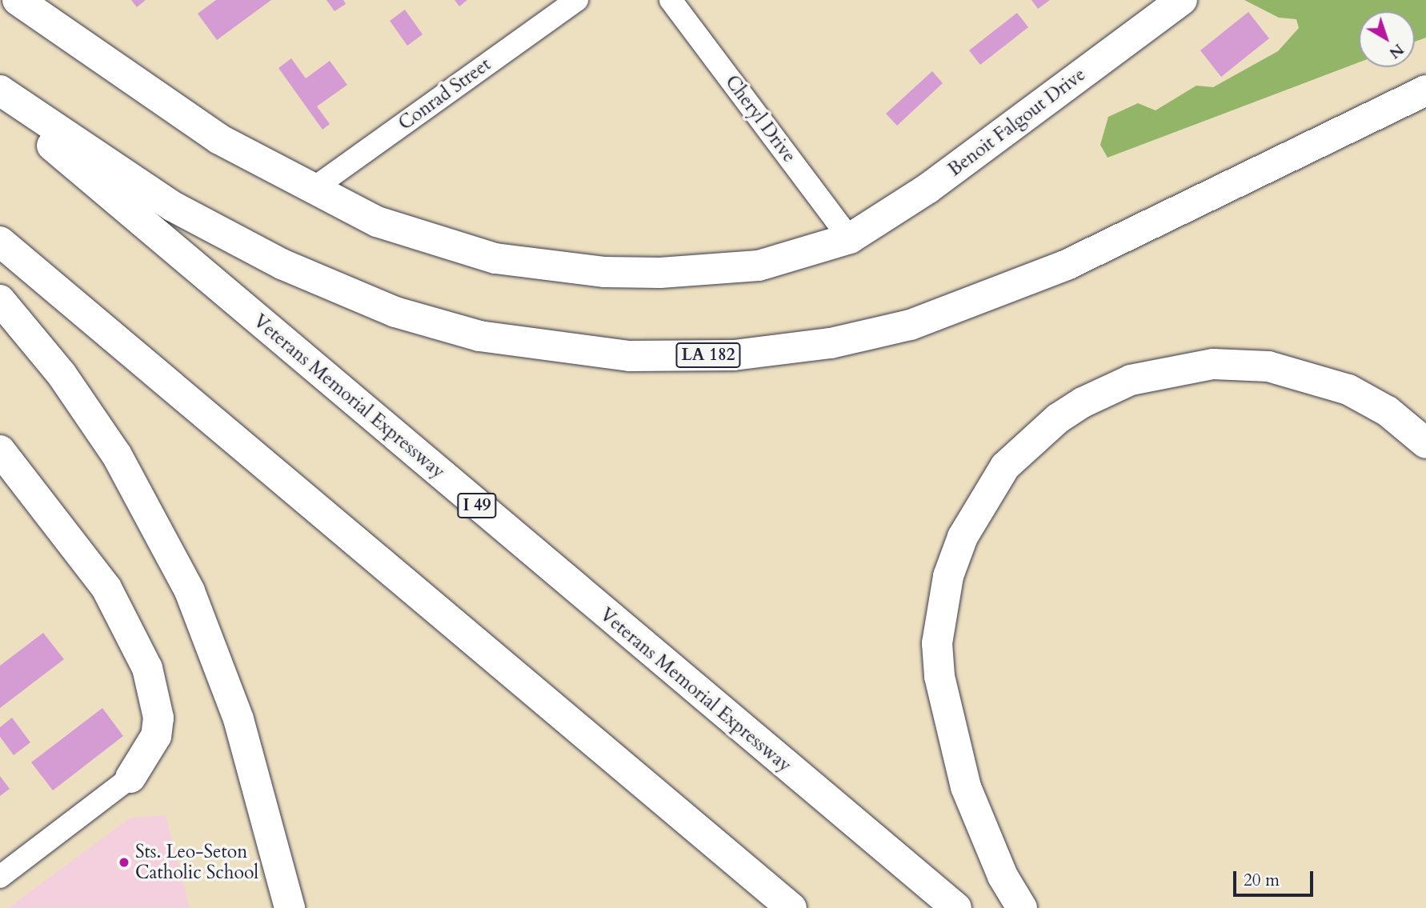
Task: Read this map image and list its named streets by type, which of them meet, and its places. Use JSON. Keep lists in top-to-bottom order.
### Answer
{
  "streets": {
    "main road": [
      "Benoit Falgout Drive",
      "LA 182",
      "Veterans Memorial Expressway",
      "I 49"
    ],
    "street": ["Conrad Street", "Cheryl Drive"]
  },
  "crossings": [
    ["Conrad Street", "Benoit Falgout Drive"],
    ["Cheryl Drive", "Benoit Falgout Drive"]
  ],
  "places": ["Sts. Leo-Seton Catholic School"],
  "scale_bar": "20 m",
  "north": "bottom right"
}
